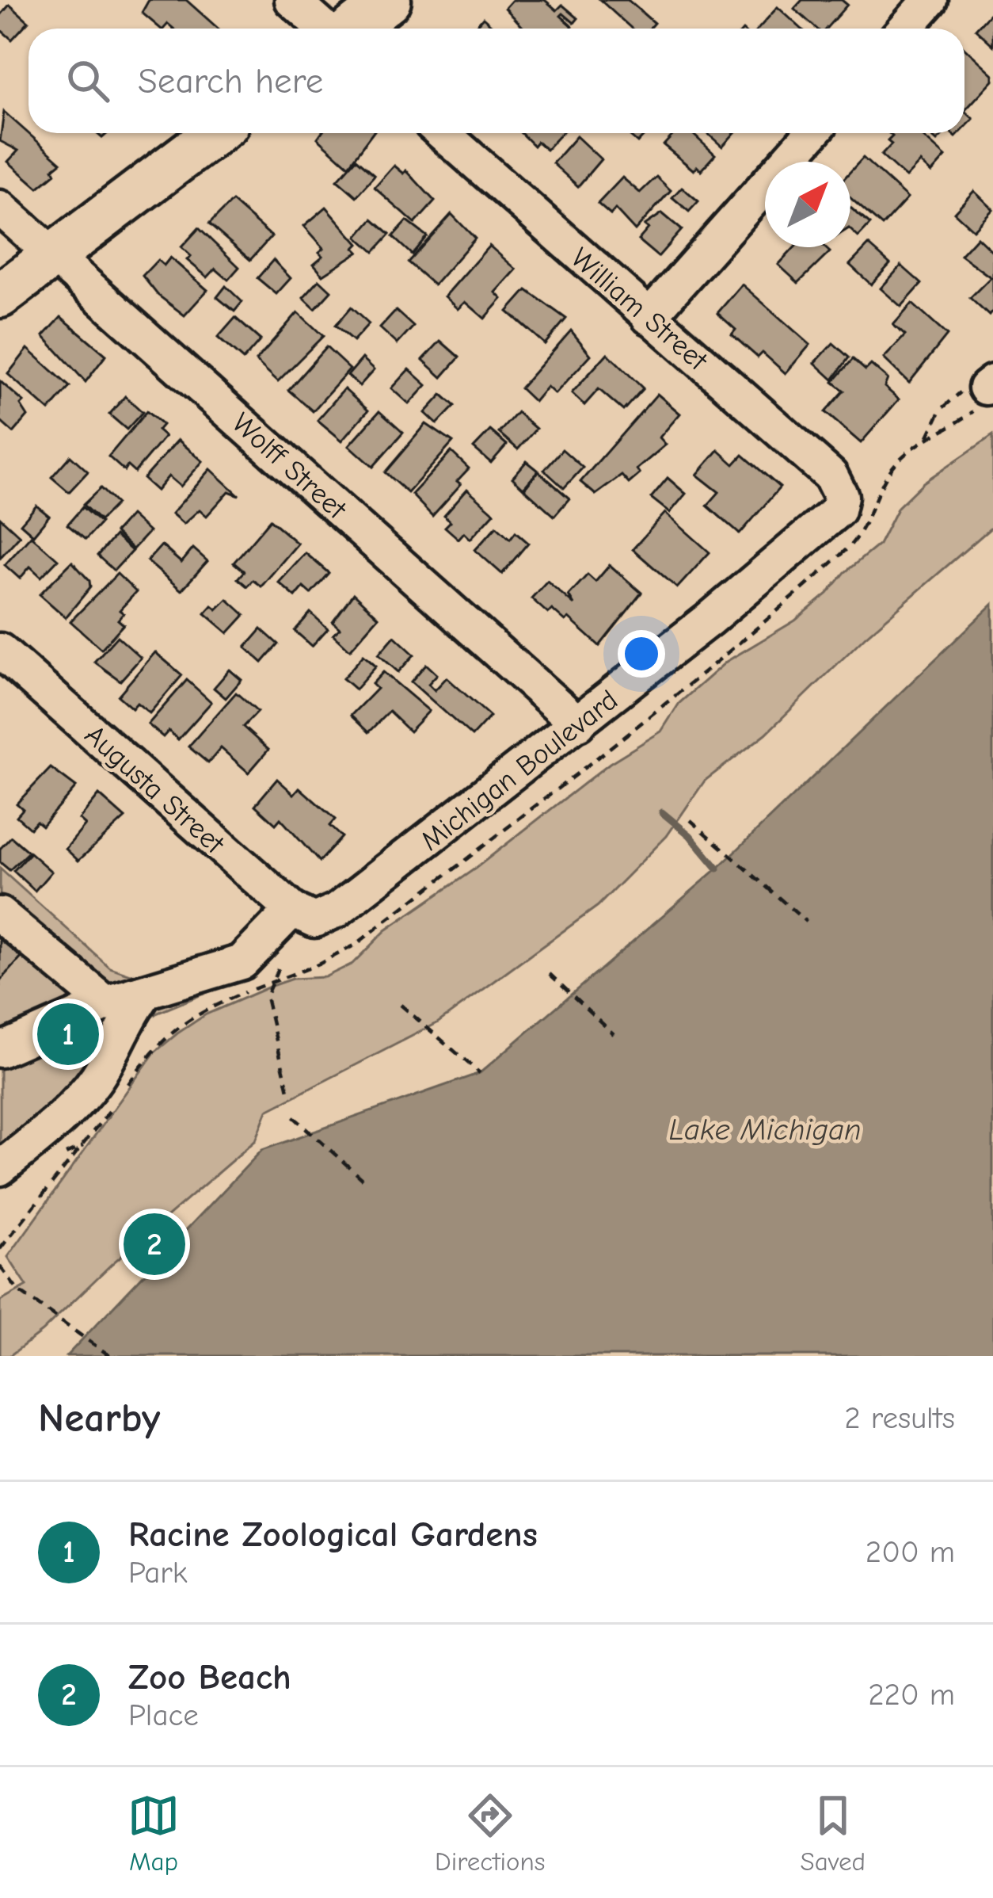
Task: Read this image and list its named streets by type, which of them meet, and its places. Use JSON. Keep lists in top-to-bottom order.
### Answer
{
  "streets": {
    "street": [
      "William Street",
      "Wolff Street",
      "Michigan Boulevard",
      "Augusta Street"
    ]
  },
  "crossings": [
    ["William Street", "Michigan Boulevard"],
    ["Wolff Street", "Michigan Boulevard"],
    ["Michigan Boulevard", "Augusta Street"]
  ],
  "water": ["Lake Michigan"],
  "north": "top right",
  "page": {
    "search": "Search here",
    "pins": ["1", "2"],
    "heading": ["Nearby", "2 results"],
    "list": [
      {
        "mark": "1",
        "name": "Racine Zoological Gardens",
        "note": "Park",
        "value": "200 m"
      },
      {
        "mark": "2",
        "name": "Zoo Beach",
        "note": "Place",
        "value": "220 m"
      }
    ],
    "nav": ["Map", "Directions", "Saved"]
  }
}
